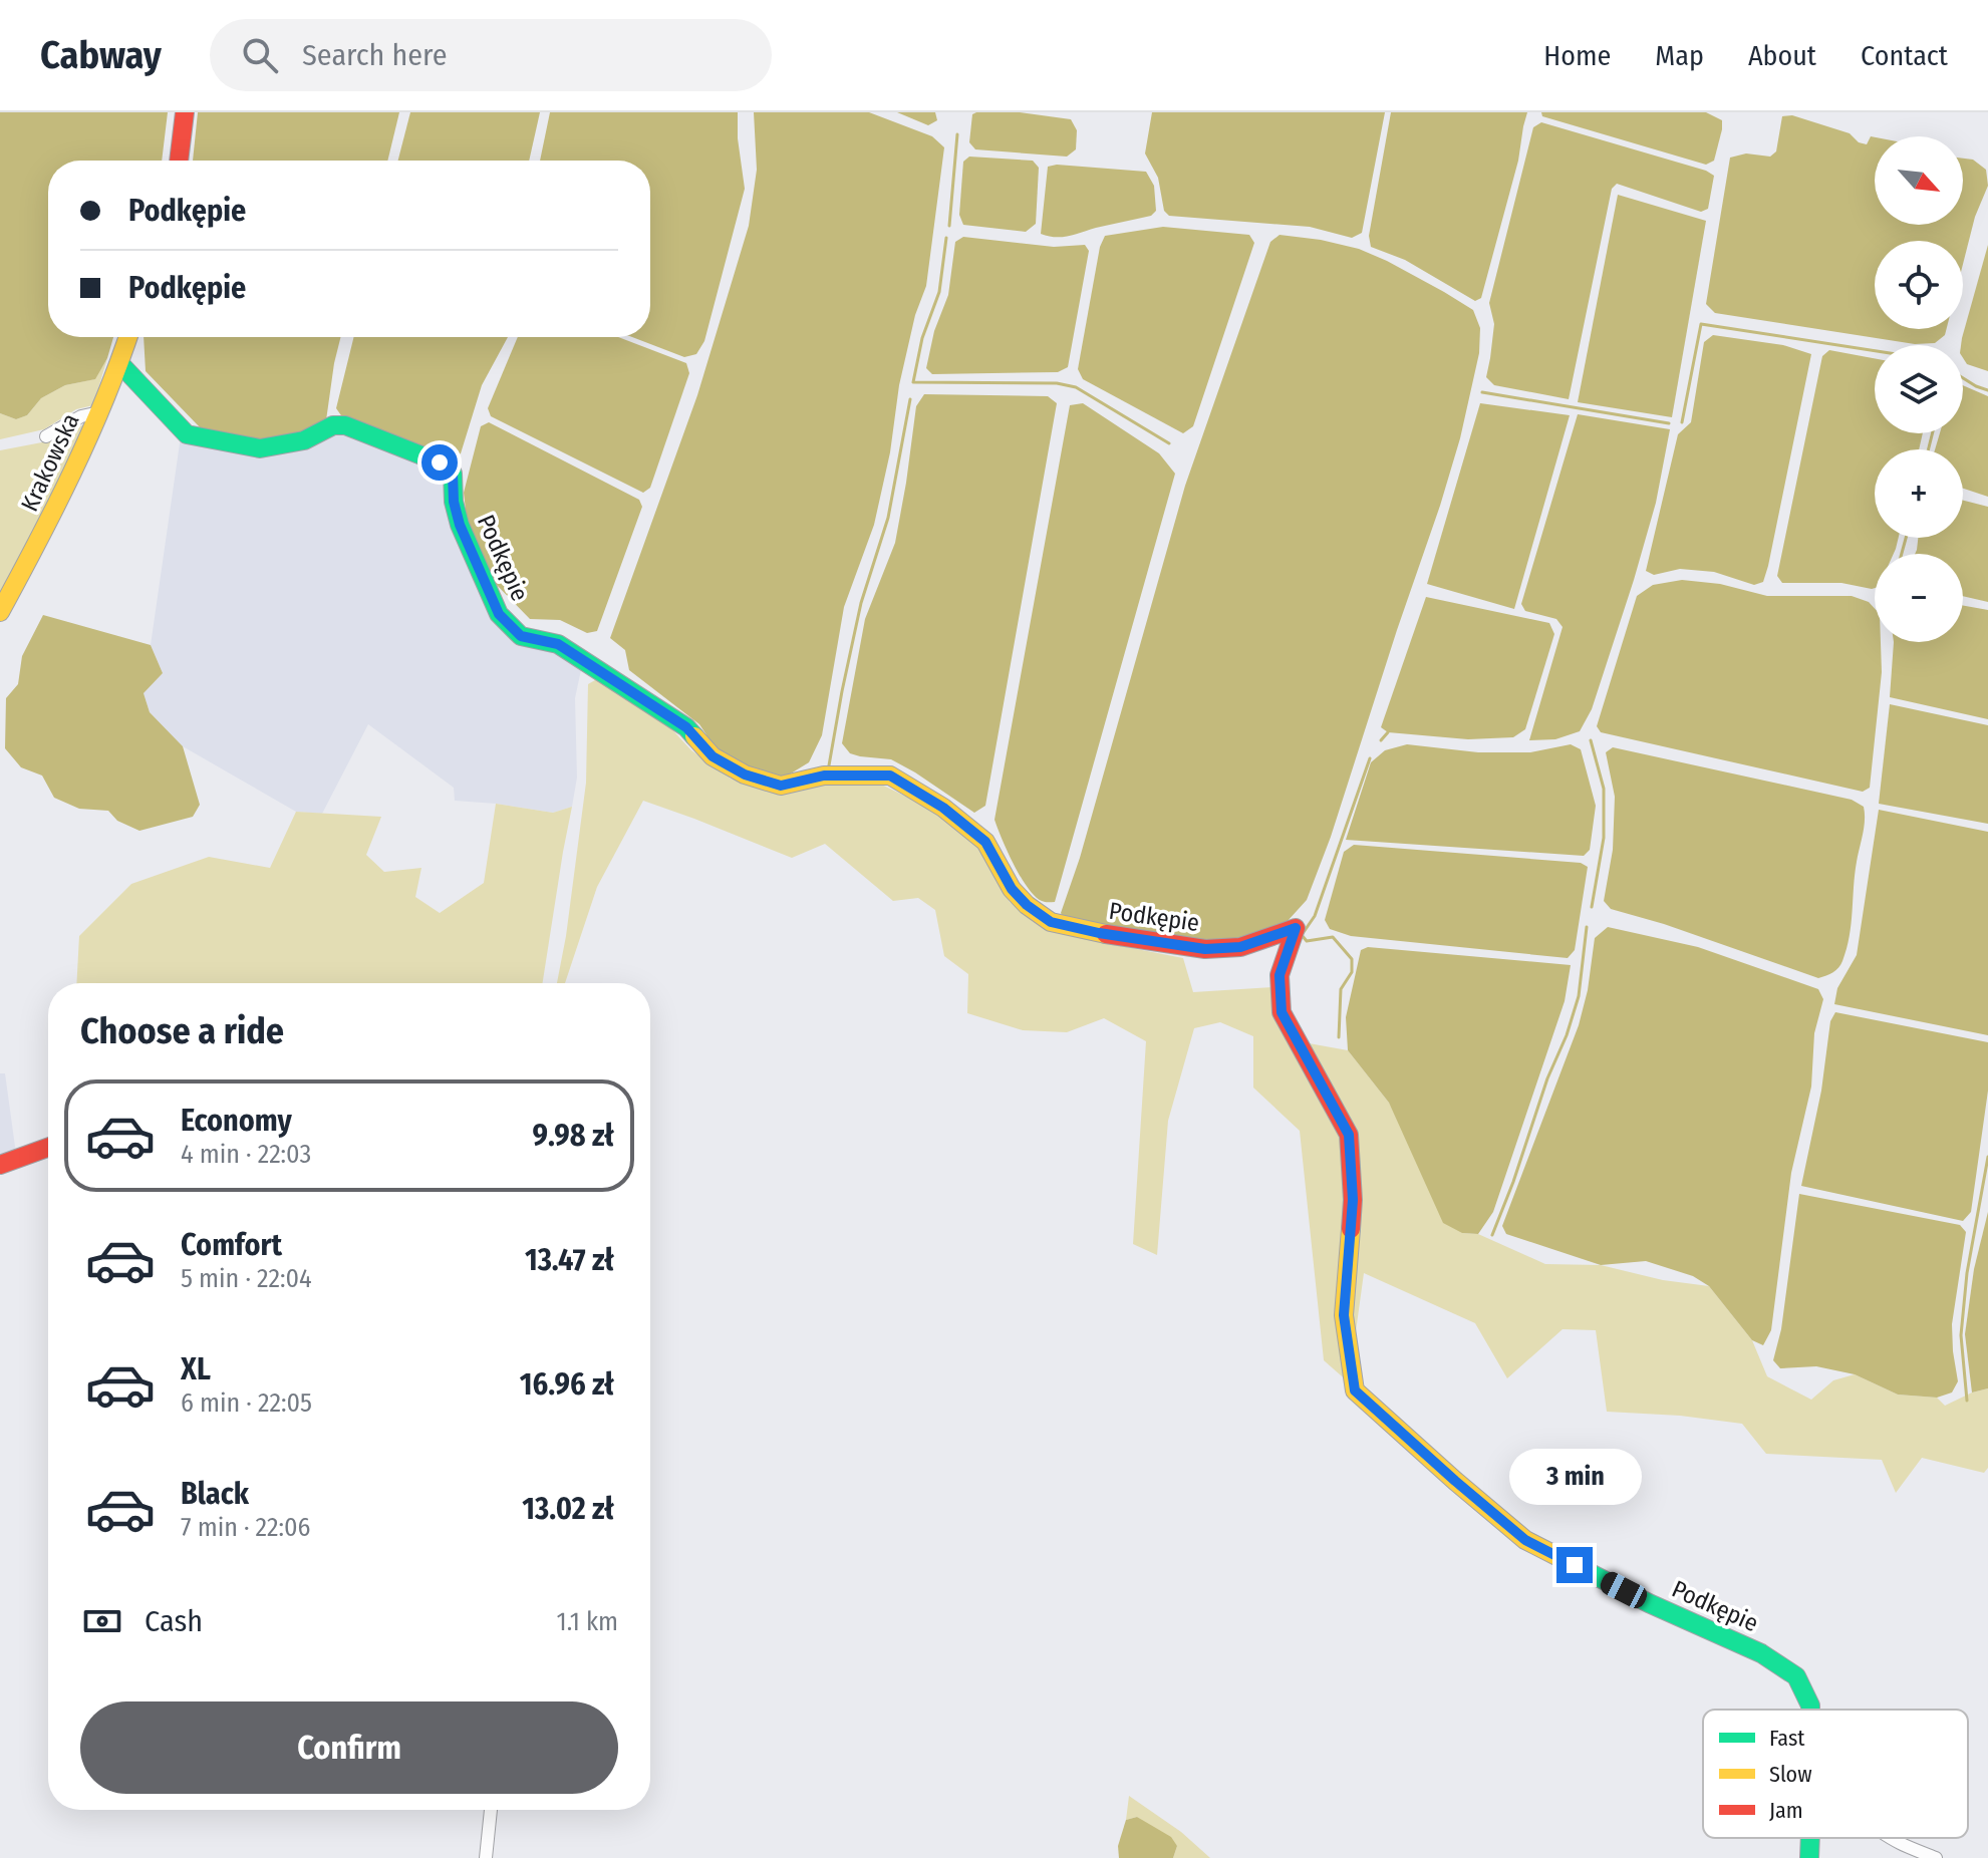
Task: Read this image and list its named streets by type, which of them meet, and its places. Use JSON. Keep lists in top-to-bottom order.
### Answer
{
  "streets": {
    "street": ["Krakowska", "Podkępie"]
  },
  "crossings": [
    ["Krakowska", "Podkępie"]
  ],
  "legend": ["Fast", "Slow", "Jam"],
  "north": "bottom right",
  "page": {
    "header": "Cabway",
    "search": "Search here",
    "nav": [
      "Home",
      "Map",
      "About",
      "Contact"
    ],
    "map_buttons": ["+", "−"],
    "banner": ["Podkępie", "Podkępie"],
    "heading": "Choose a ride",
    "list": [
      {
        "name": "Economy",
        "note": "4 min · 22:03",
        "value": "9.98 zł"
      },
      {
        "name": "Comfort",
        "note": "5 min · 22:04",
        "value": "13.47 zł"
      },
      {
        "name": "XL",
        "note": "6 min · 22:05",
        "value": "16.96 zł"
      },
      {
        "name": "Black",
        "note": "7 min · 22:06",
        "value": "13.02 zł"
      }
    ],
    "bubble": "3 min",
    "pay": ["Cash", "1.1 km"],
    "buttons": "Confirm"
  }
}
